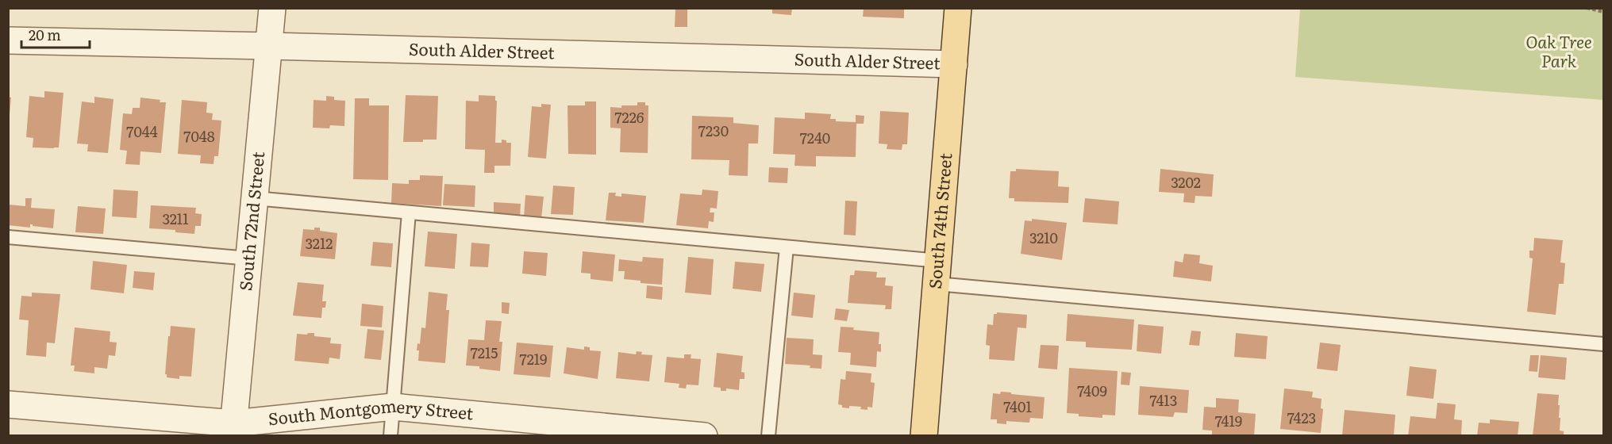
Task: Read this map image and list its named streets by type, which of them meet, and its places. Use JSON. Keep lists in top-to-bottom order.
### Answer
{
  "streets": {
    "main road": ["South 74th Street"],
    "street": ["South Alder Street", "South 72nd Street", "South Montgomery Street"]
  },
  "crossings": [
    ["South Alder Street", "South 72nd Street"],
    ["South Alder Street", "South 74th Street"],
    ["South 72nd Street", "South Montgomery Street"]
  ],
  "parks": ["Oak Tree Park"],
  "house_numbers": [
    "7226",
    "7230",
    "7044",
    "7048",
    "7240",
    "3202",
    "3211",
    "3210",
    "3212",
    "7215",
    "7219",
    "7409",
    "7413",
    "7401",
    "7423",
    "7419"
  ],
  "scale_bar": "20 m"
}
